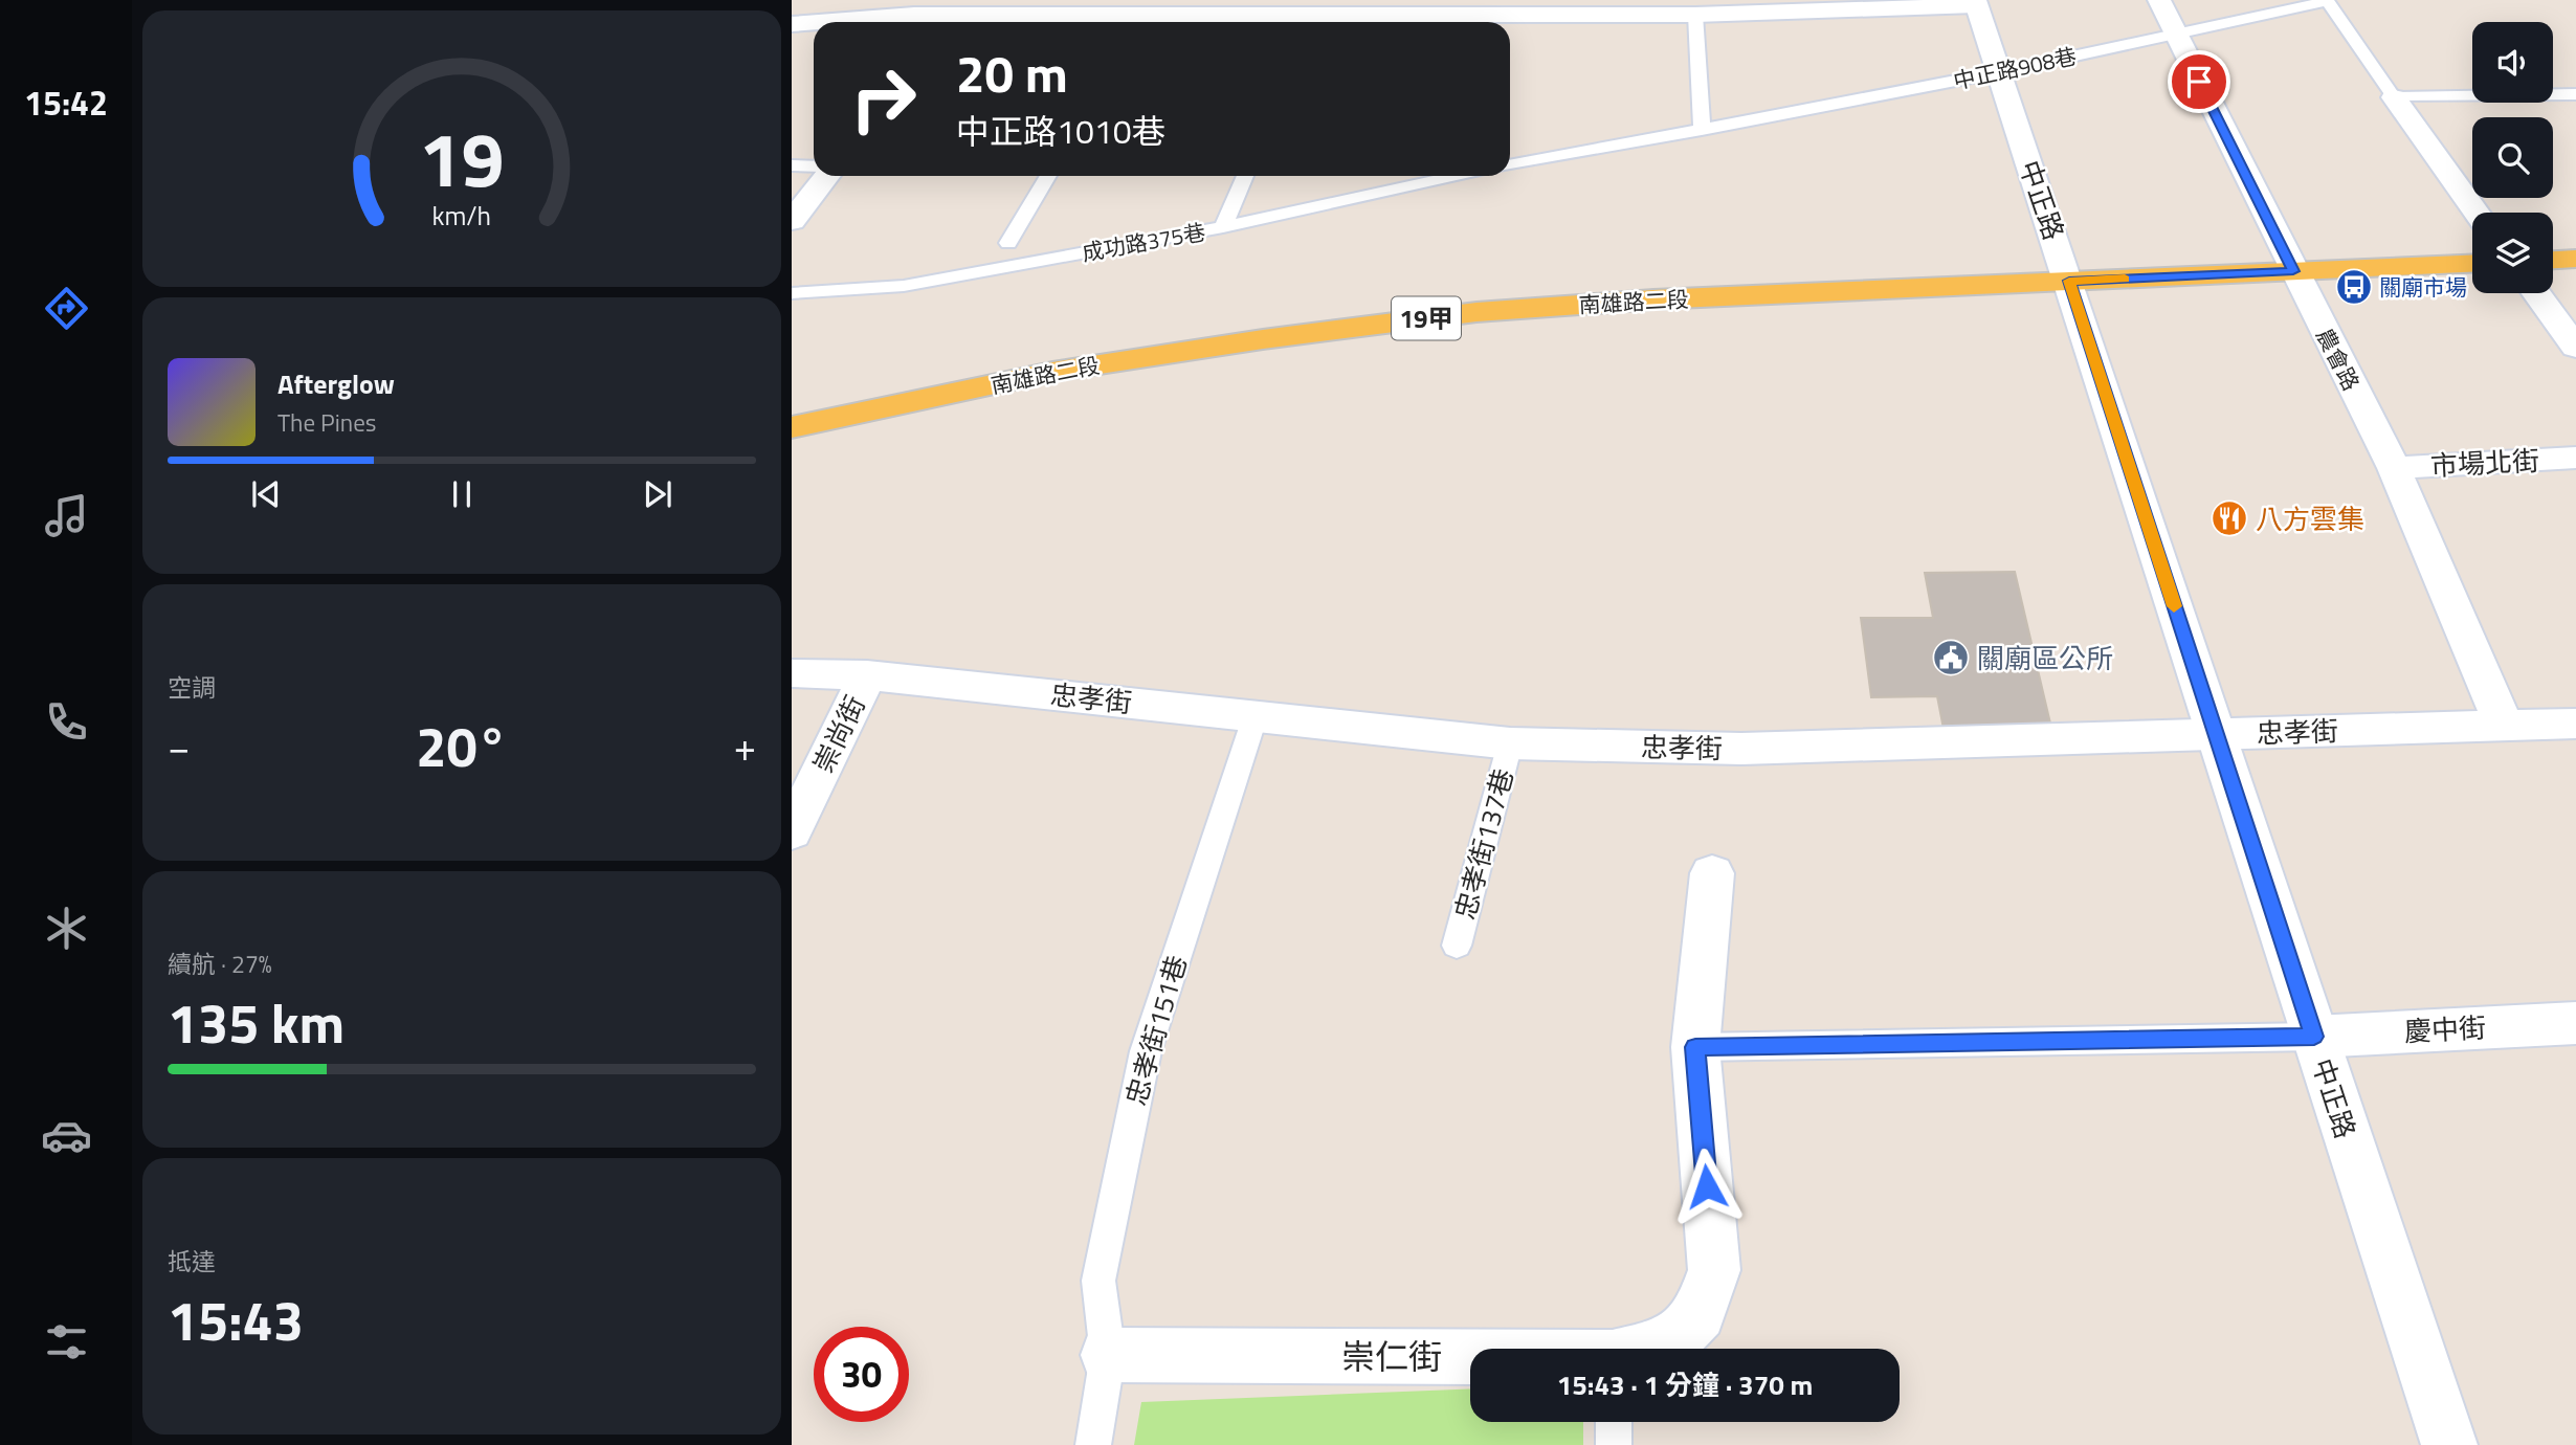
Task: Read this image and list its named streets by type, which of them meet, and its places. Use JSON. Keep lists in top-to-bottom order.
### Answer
{
  "streets": {
    "main road": ["南雄路二段", "19甲"],
    "street": [
      "中正路",
      "農會路",
      "市場北街",
      "忠孝街",
      "崇尚街",
      "慶中街",
      "崇仁街"
    ],
    "lane": [
      "中正路908巷",
      "成功路375巷",
      "忠孝街137巷",
      "忠孝街151巷"
    ]
  },
  "crossings": [
    ["中正路908巷", "中正路"],
    ["中正路908巷", "農會路"],
    ["中正路", "南雄路二段"],
    ["中正路", "忠孝街"],
    ["中正路", "慶中街"],
    ["南雄路二段", "農會路"],
    ["農會路", "市場北街"],
    ["農會路", "忠孝街"],
    ["忠孝街", "崇尚街"],
    ["忠孝街", "忠孝街137巷"],
    ["忠孝街", "忠孝街151巷"],
    ["忠孝街151巷", "崇仁街"]
  ],
  "places": {
    "bus stop": ["關廟市場"],
    "restaurant": ["八方雲集"],
    "public building": ["關廟區公所"]
  },
  "page": {
    "tabs": "15:42",
    "turn": ["20 m", "中正路1010巷"],
    "song": ["Afterglow", "The Pines"],
    "tile": [
      "空調",
      ["續航 · 27%", "135 km"],
      ["抵達", "15:43"]
    ],
    "heat": ["−", "20°", "+"],
    "limit": "30",
    "trip": "15:43 · 1 分鐘 · 370 m",
    "gauge": ["19", "km/h"]
  }
}
